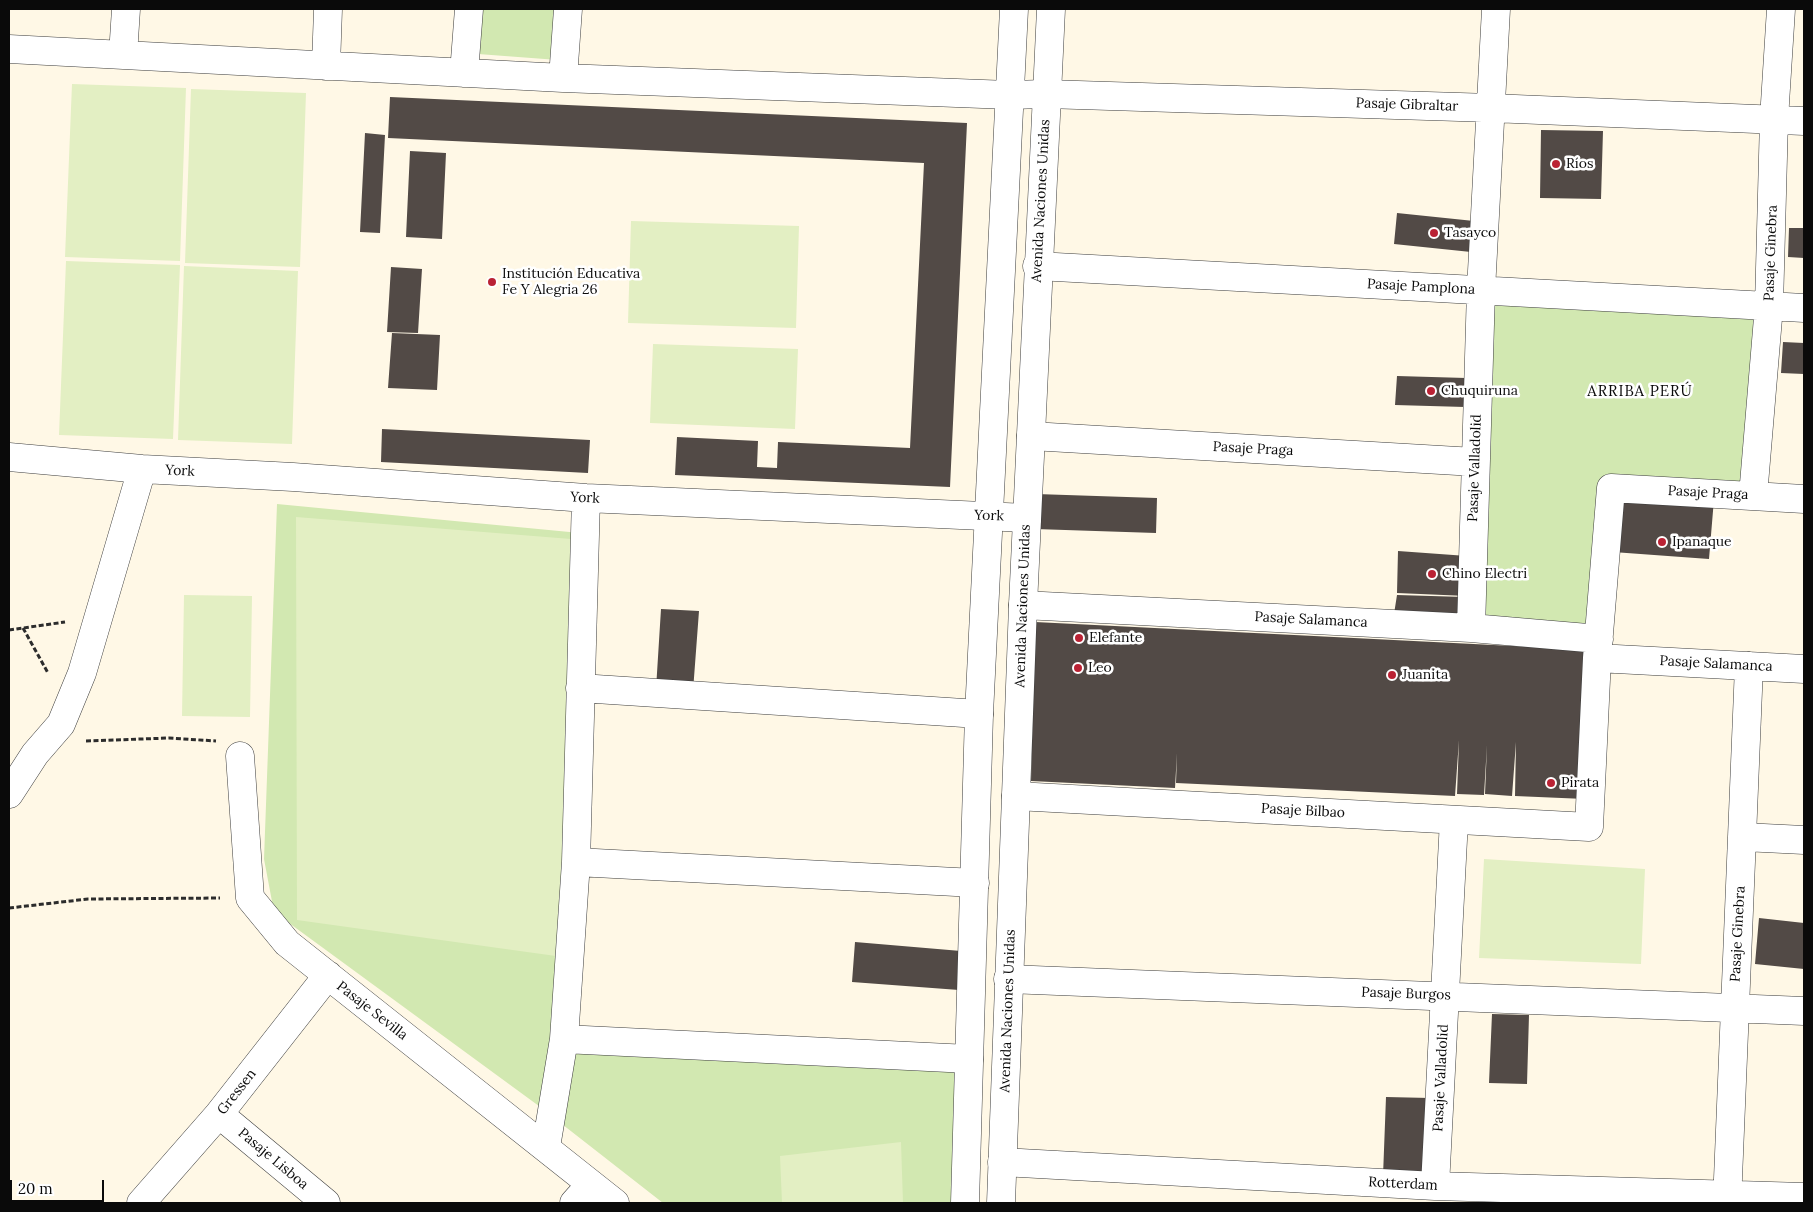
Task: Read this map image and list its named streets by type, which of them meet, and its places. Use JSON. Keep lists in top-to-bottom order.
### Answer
{
  "streets": {
    "street": [
      "Pasaje Gibraltar",
      "Avenida Naciones Unidas",
      "Pasaje Ginebra",
      "Pasaje Pamplona",
      "Pasaje Praga",
      "Pasaje Valladolid",
      "York",
      "Pasaje Salamanca",
      "Pasaje Bilbao",
      "Pasaje Burgos",
      "Pasaje Sevilla",
      "Gressen",
      "Pasaje Lisboa",
      "Rotterdam"
    ]
  },
  "crossings": [
    ["Pasaje Gibraltar", "Avenida Naciones Unidas"],
    ["Pasaje Gibraltar", "Pasaje Ginebra"],
    ["Pasaje Gibraltar", "Pasaje Valladolid"],
    ["Avenida Naciones Unidas", "Pasaje Pamplona"],
    ["Avenida Naciones Unidas", "Pasaje Praga"],
    ["Avenida Naciones Unidas", "York"],
    ["Avenida Naciones Unidas", "Pasaje Salamanca"],
    ["Avenida Naciones Unidas", "Pasaje Bilbao"],
    ["Avenida Naciones Unidas", "Pasaje Burgos"],
    ["Avenida Naciones Unidas", "Rotterdam"],
    ["Pasaje Ginebra", "Pasaje Pamplona"],
    ["Pasaje Ginebra", "Pasaje Praga"],
    ["Pasaje Ginebra", "Pasaje Salamanca"],
    ["Pasaje Ginebra", "Pasaje Burgos"],
    ["Pasaje Ginebra", "Rotterdam"],
    ["Pasaje Pamplona", "Pasaje Valladolid"],
    ["Pasaje Praga", "Pasaje Valladolid"],
    ["Pasaje Praga", "Pasaje Salamanca"],
    ["Pasaje Praga", "Pasaje Bilbao"],
    ["Pasaje Valladolid", "Pasaje Salamanca"],
    ["Pasaje Valladolid", "Pasaje Bilbao"],
    ["Pasaje Valladolid", "Pasaje Burgos"],
    ["Pasaje Valladolid", "Rotterdam"],
    ["Pasaje Salamanca", "Pasaje Bilbao"],
    ["Pasaje Sevilla", "Gressen"],
    ["Gressen", "Pasaje Lisboa"]
  ],
  "districts": ["ARRIBA PERÚ"],
  "places": [
    "Ríos",
    "Tasayco",
    "Institución Educativa Fe Y Alegria 26",
    "Chuquiruna",
    "Ipanaque",
    "Chino Electri",
    "Elefante",
    "Leo",
    "Juanita",
    "Pirata"
  ],
  "scale_bar": "20 m"
}
